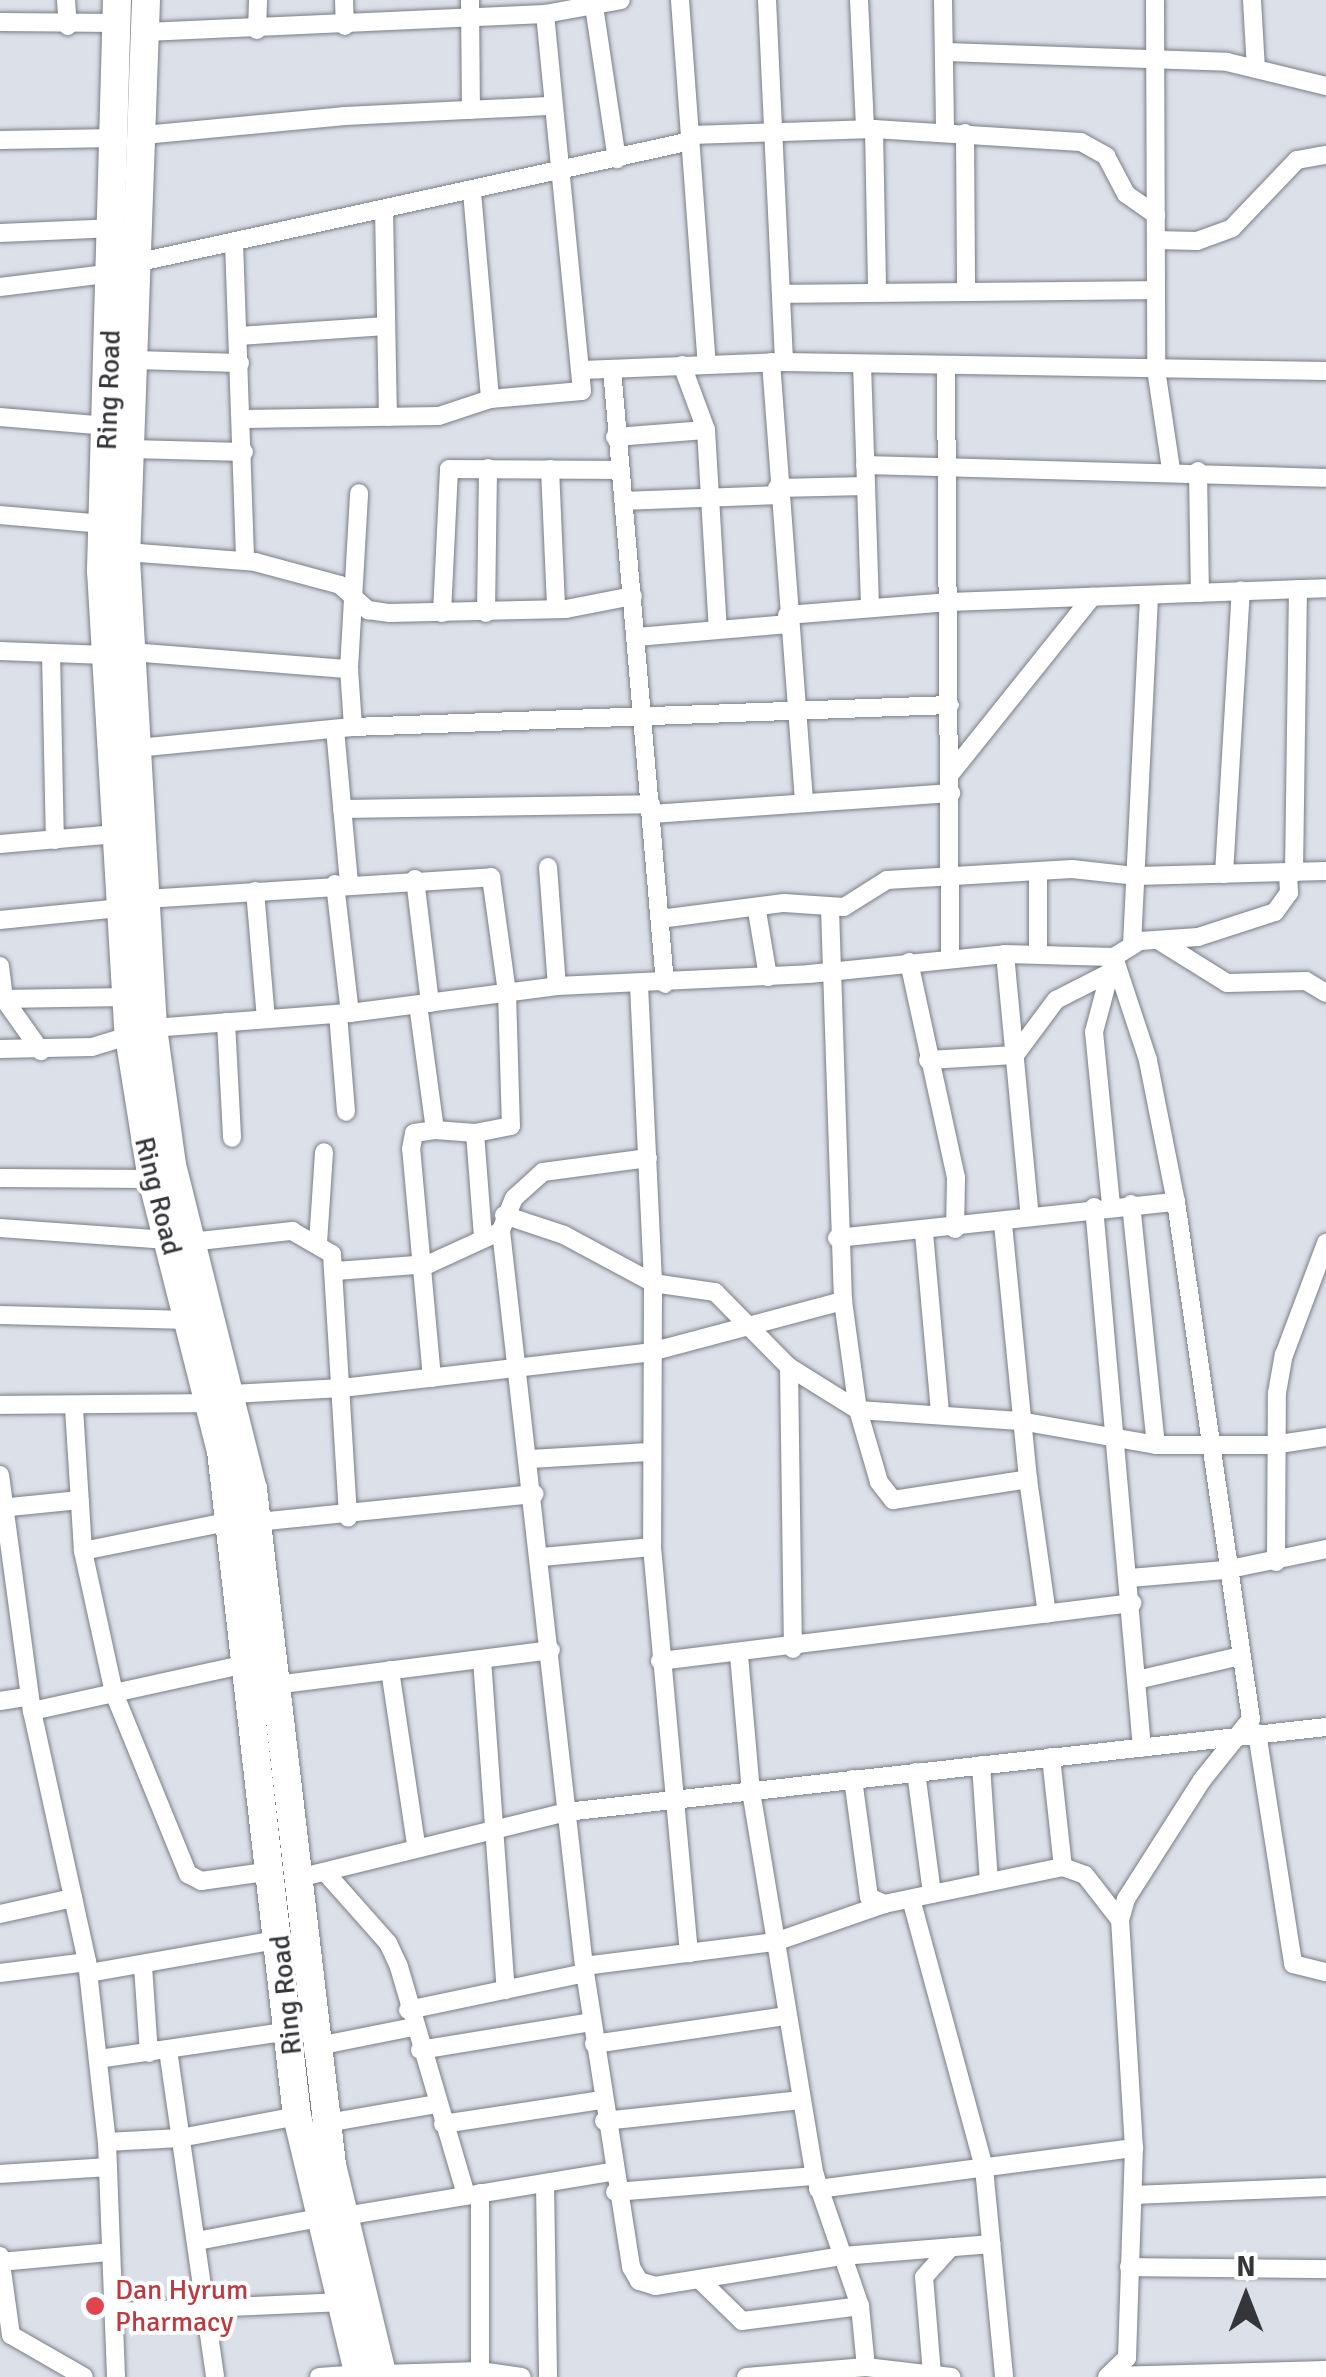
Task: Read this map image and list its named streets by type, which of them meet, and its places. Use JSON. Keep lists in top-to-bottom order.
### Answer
{
  "streets": {
    "main road": ["Ring Road"]
  },
  "places": ["Dan Hyrum Pharmacy"],
  "north": "top"
}
